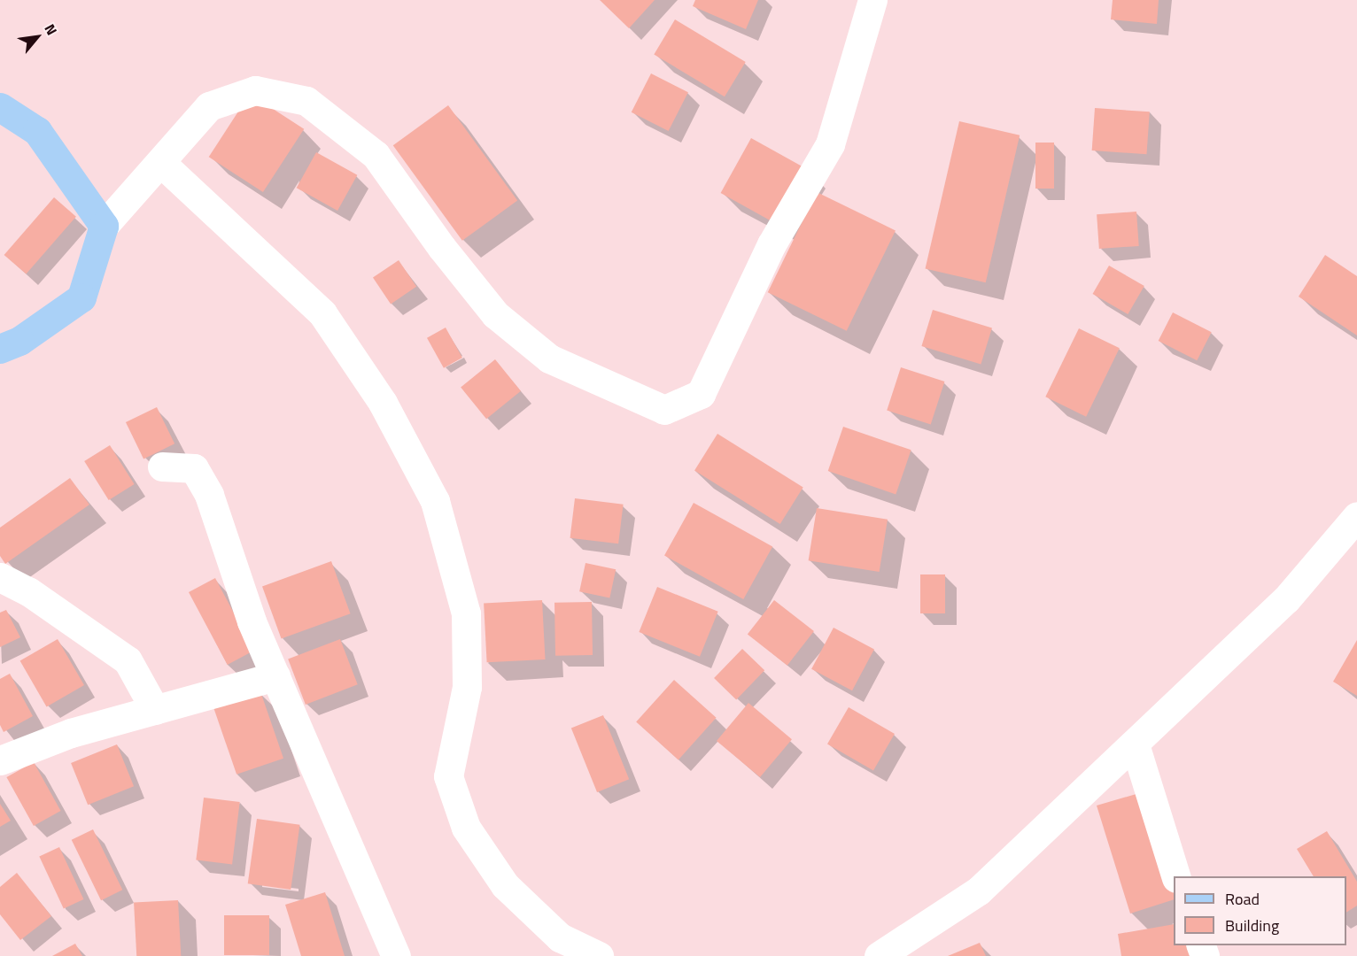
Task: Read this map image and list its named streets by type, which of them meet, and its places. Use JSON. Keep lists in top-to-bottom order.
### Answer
{
  "legend": ["Road", "Building"],
  "north": "top right"
}
